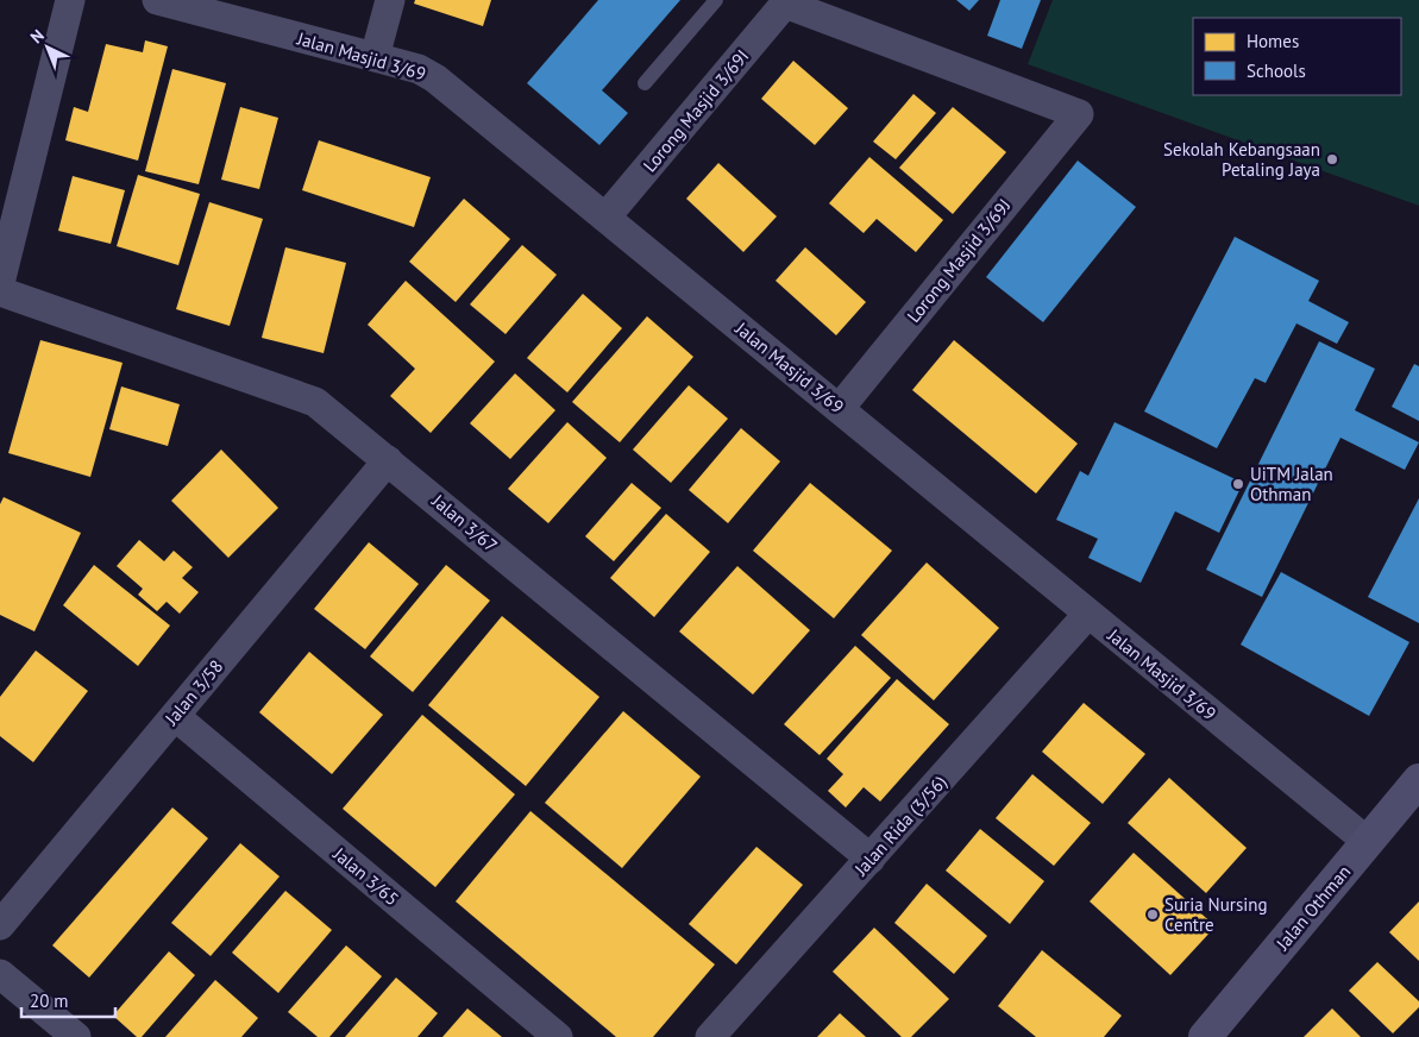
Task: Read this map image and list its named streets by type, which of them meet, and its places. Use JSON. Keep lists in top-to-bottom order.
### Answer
{
  "streets": {
    "main road": ["Jalan Othman"],
    "street": [
      "Jalan Masjid 3/69",
      "Lorong Masjid 3/69I",
      "Lorong Masjid 3/69J",
      "Jalan 3/67",
      "Jalan 3/58",
      "Jalan Rida (3/56)",
      "Jalan 3/65"
    ]
  },
  "crossings": [
    ["Jalan Masjid 3/69", "Lorong Masjid 3/69I"],
    ["Jalan Masjid 3/69", "Lorong Masjid 3/69J"],
    ["Jalan Masjid 3/69", "Jalan Rida (3/56)"],
    ["Jalan Masjid 3/69", "Jalan Othman"],
    ["Lorong Masjid 3/69I", "Lorong Masjid 3/69J"],
    ["Jalan 3/67", "Jalan 3/58"],
    ["Jalan 3/67", "Jalan Rida (3/56)"],
    ["Jalan 3/58", "Jalan 3/65"]
  ],
  "places": ["Sekolah Kebangsaan Petaling Jaya", "UiTM Jalan Othman", "Suria Nursing Centre"],
  "legend": ["Homes", "Schools"],
  "scale_bar": "20 m",
  "north": "top left"
}
